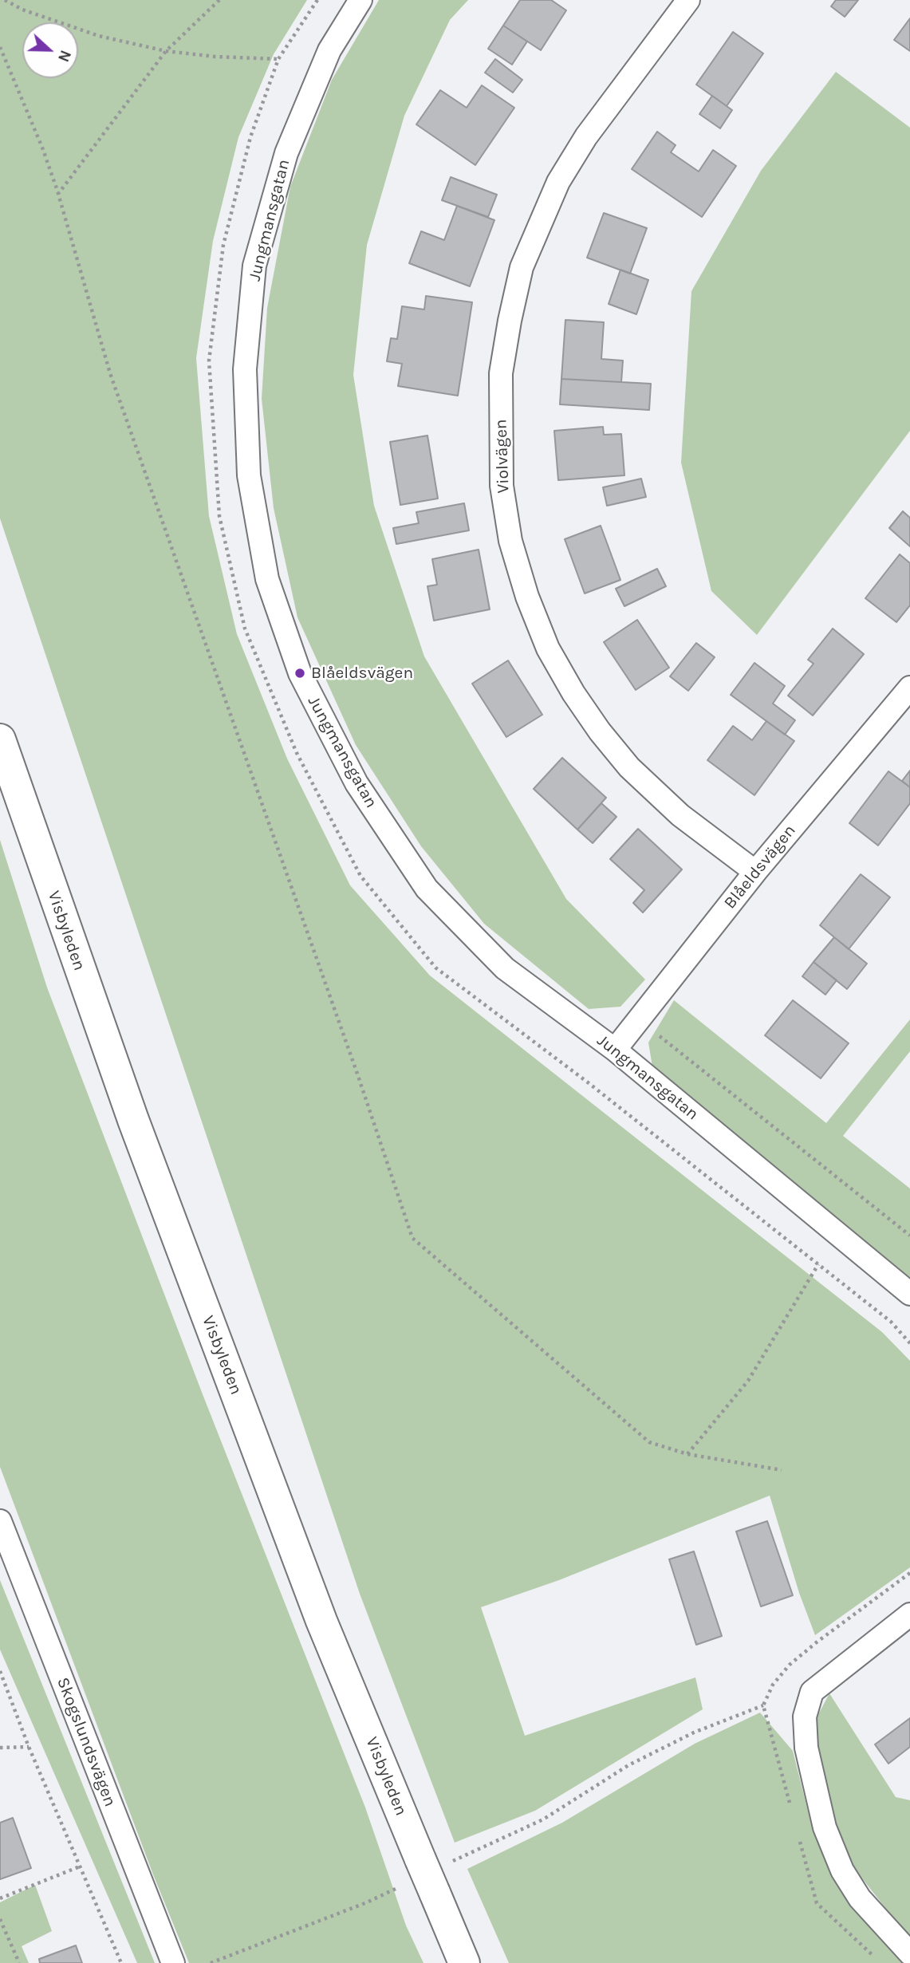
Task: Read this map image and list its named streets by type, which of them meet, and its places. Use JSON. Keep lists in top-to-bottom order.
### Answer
{
  "streets": {
    "main road": ["Visbyleden"],
    "street": [
      "Jungmansgatan",
      "Violvägen",
      "Blåeldsvägen",
      "Skogslundsvägen"
    ]
  },
  "crossings": [
    ["Jungmansgatan", "Blåeldsvägen"],
    ["Violvägen", "Blåeldsvägen"]
  ],
  "places": ["Blåeldsvägen"],
  "north": "right"
}
